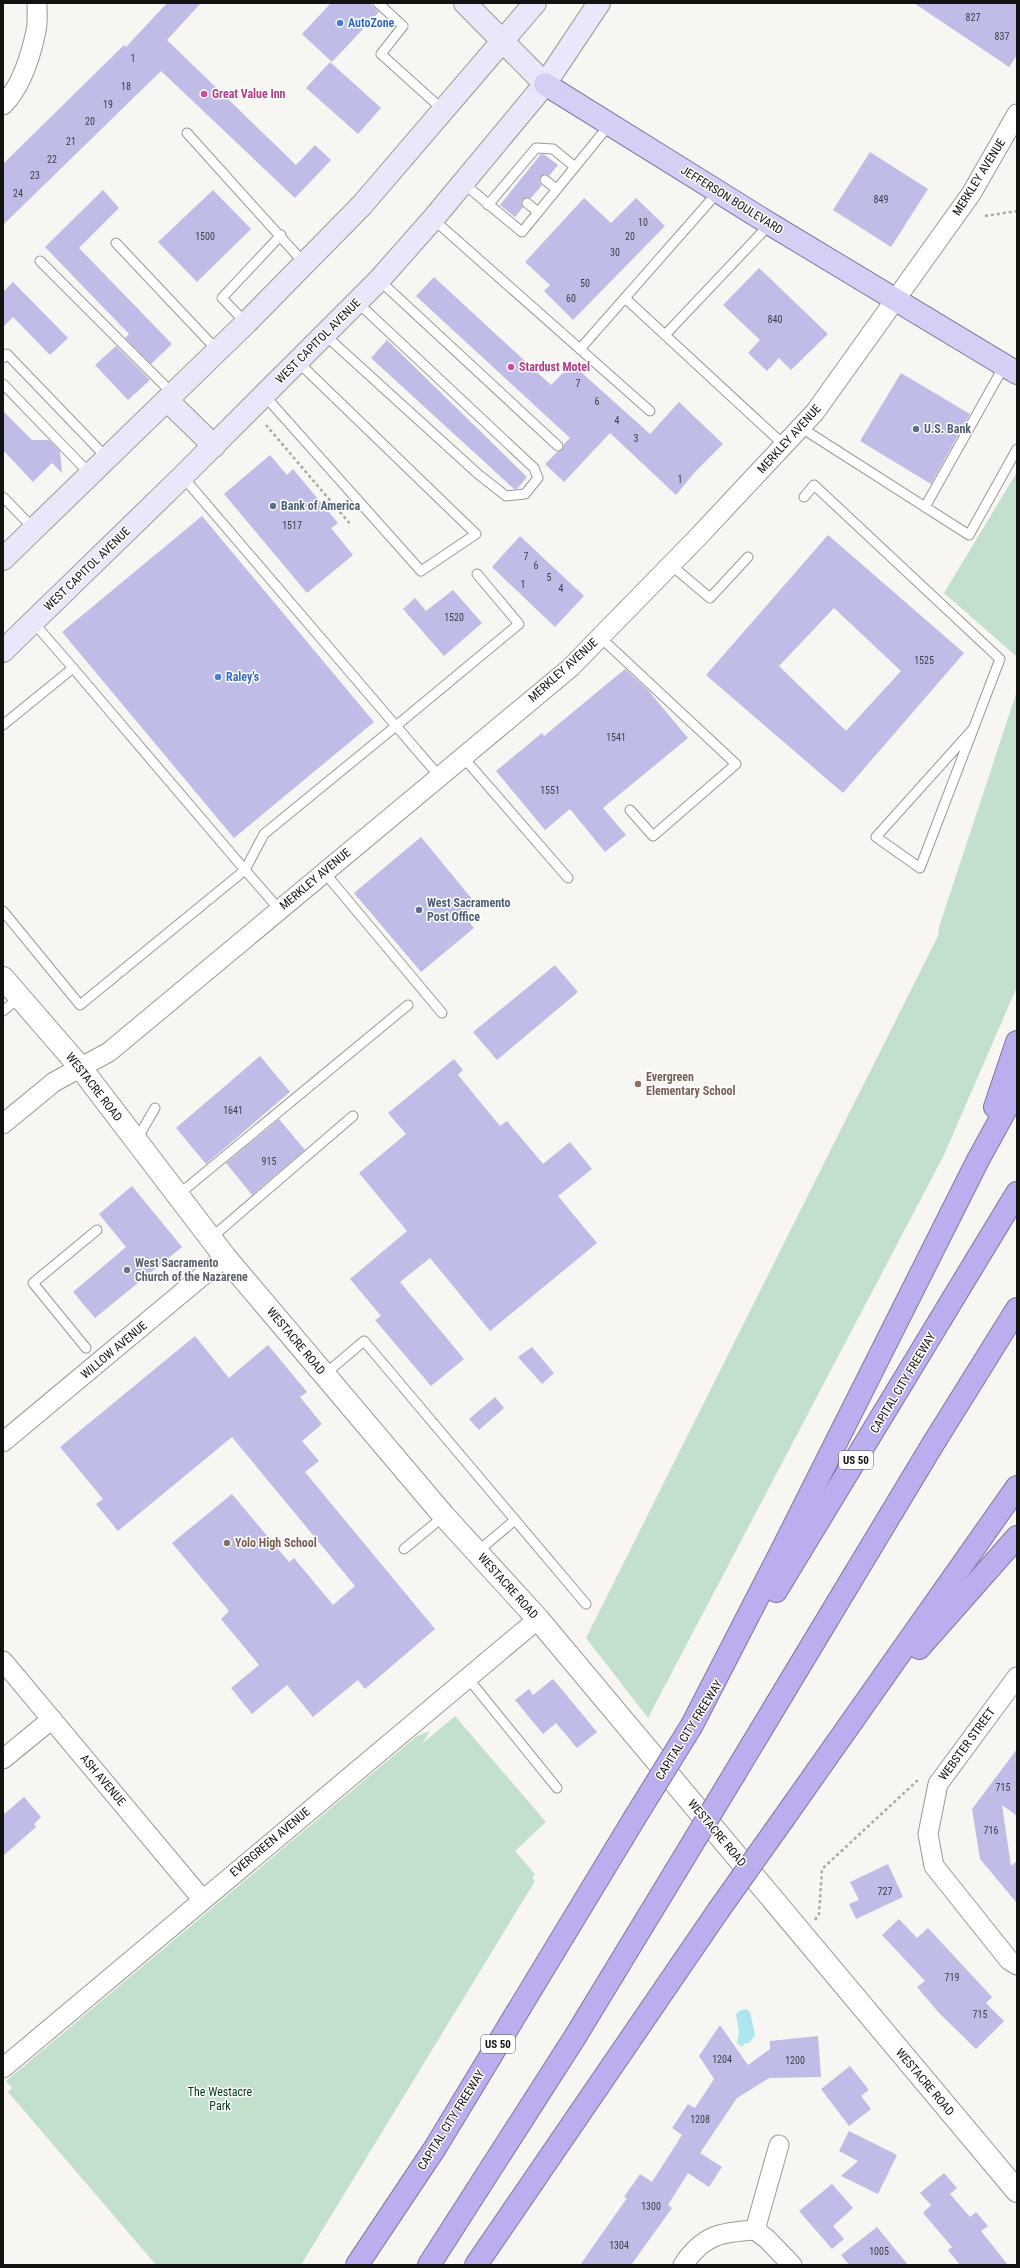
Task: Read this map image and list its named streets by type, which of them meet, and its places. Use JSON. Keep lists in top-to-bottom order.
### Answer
{
  "streets": {
    "highway": ["CAPITAL CITY FREEWAY", "US 50"],
    "main road": ["JEFFERSON BOULEVARD", "WEST CAPITOL AVENUE"],
    "street": [
      "MERKLEY AVENUE",
      "WESTACRE ROAD",
      "WILLOW AVENUE",
      "WEBSTER STREET",
      "ASH AVENUE",
      "EVERGREEN AVENUE"
    ]
  },
  "crossings": [
    ["MERKLEY AVENUE", "JEFFERSON BOULEVARD"],
    ["MERKLEY AVENUE", "WESTACRE ROAD"],
    ["JEFFERSON BOULEVARD", "WEST CAPITOL AVENUE"],
    ["WESTACRE ROAD", "WILLOW AVENUE"],
    ["WESTACRE ROAD", "EVERGREEN AVENUE"],
    ["ASH AVENUE", "EVERGREEN AVENUE"]
  ],
  "parks": ["The Westacre Park"],
  "places": [
    "AutoZone",
    "Great Value Inn",
    "Stardust Motel",
    "U.S. Bank",
    "Bank of America",
    "Raley's",
    "West Sacramento Post Office",
    "Evergreen Elementary School",
    "West Sacramento Church of the Nazarene",
    "Yolo High School"
  ],
  "house_numbers": [
    "827",
    "837",
    "1",
    "18",
    "19",
    "20",
    "21",
    "22",
    "23",
    "24",
    "849",
    "10",
    "1500",
    "20",
    "30",
    "50",
    "60",
    "840",
    "7",
    "6",
    "4",
    "3",
    "1",
    "1517",
    "7",
    "6",
    "5",
    "1",
    "4",
    "1520",
    "1525",
    "1541",
    "1551",
    "1641",
    "915",
    "715",
    "716",
    "727",
    "719",
    "715",
    "1204",
    "1200",
    "1208",
    "1300",
    "1304",
    "1005"
  ]
}
